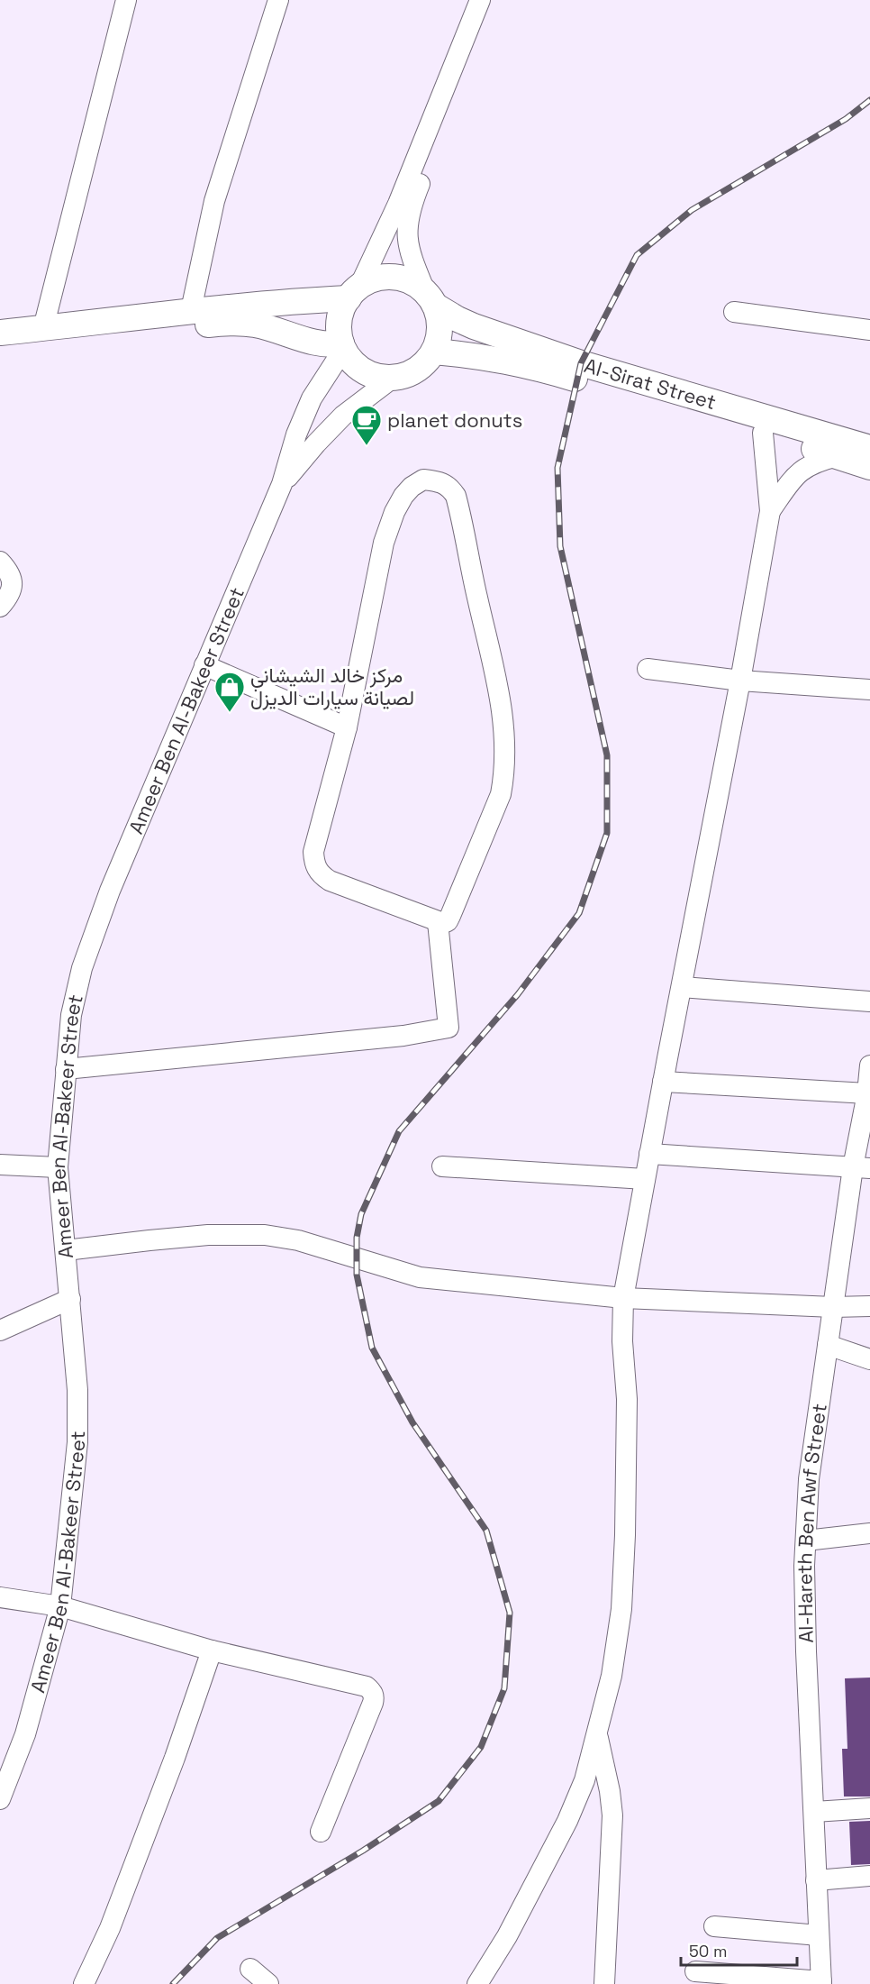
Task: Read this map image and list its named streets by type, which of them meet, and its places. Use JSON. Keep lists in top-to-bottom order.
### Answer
{
  "streets": {
    "main road": ["Al-Sirat Street"],
    "street": ["Ameer Ben Al-Bakeer Street", "Al-Hareth Ben Awf Street"]
  },
  "crossings": [
    ["Al-Sirat Street", "Ameer Ben Al-Bakeer Street"]
  ],
  "places": {
    "cafe": ["planet donuts"],
    "shop": ["مركز خالد الشيشاني لصيانة سيارات الديزل"]
  },
  "scale_bar": "50 m"
}
